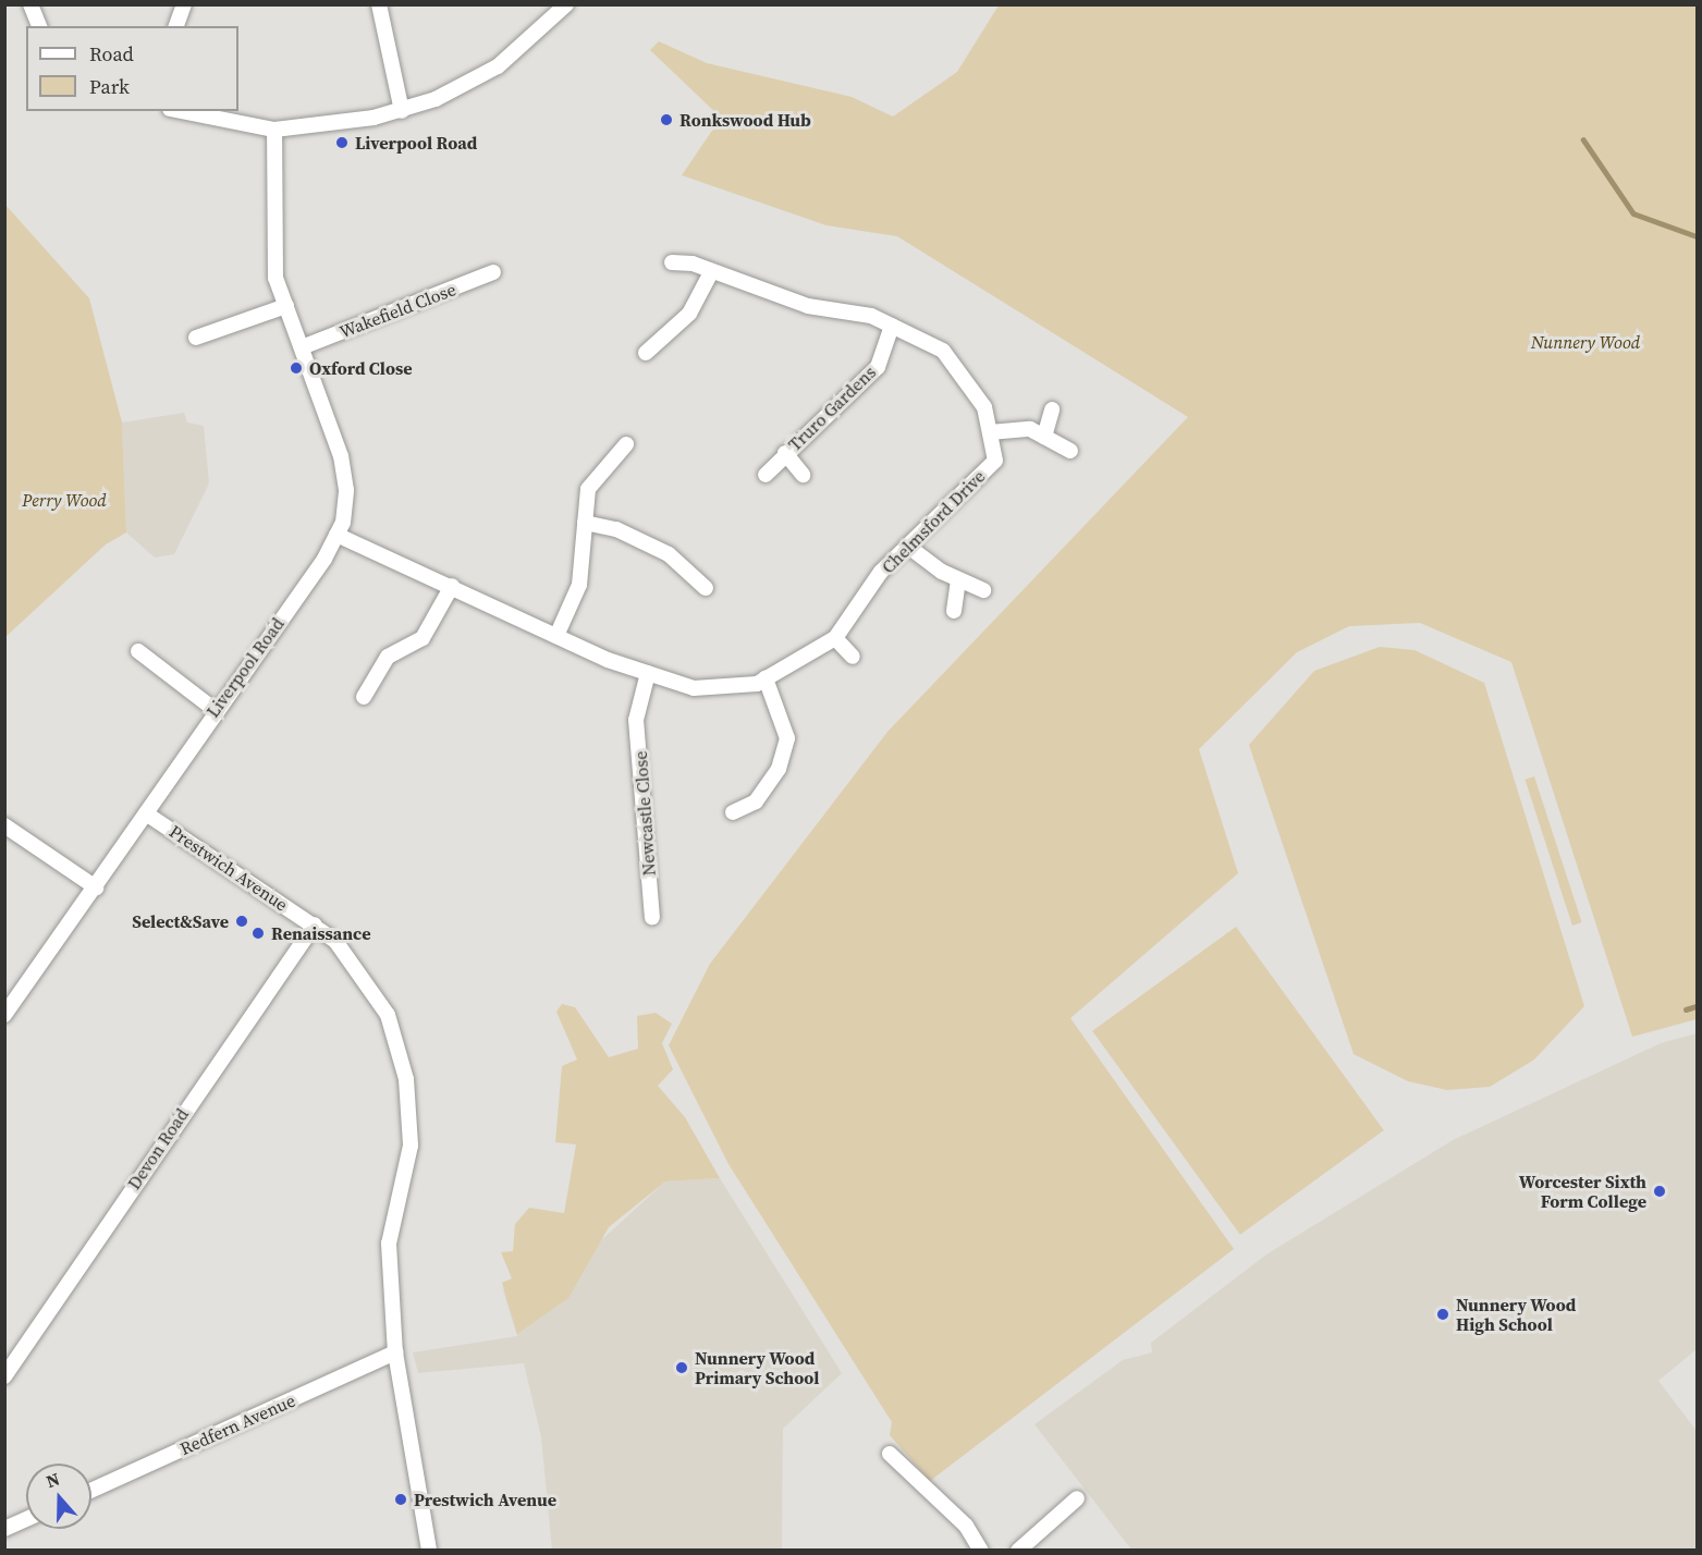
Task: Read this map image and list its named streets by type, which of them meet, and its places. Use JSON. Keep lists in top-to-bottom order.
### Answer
{
  "streets": {
    "street": [
      "Wakefield Close",
      "Truro Gardens",
      "Chelmsford Drive",
      "Liverpool Road",
      "Newcastle Close",
      "Prestwich Avenue",
      "Devon Road",
      "Redfern Avenue"
    ]
  },
  "crossings": [
    ["Wakefield Close", "Liverpool Road"],
    ["Truro Gardens", "Chelmsford Drive"],
    ["Chelmsford Drive", "Liverpool Road"],
    ["Chelmsford Drive", "Newcastle Close"],
    ["Liverpool Road", "Prestwich Avenue"],
    ["Prestwich Avenue", "Devon Road"],
    ["Prestwich Avenue", "Redfern Avenue"]
  ],
  "parks": ["Nunnery Wood", "Perry Wood"],
  "places": [
    "Ronkswood Hub",
    "Liverpool Road",
    "Oxford Close",
    "Select&Save",
    "Renaissance",
    "Worcester Sixth Form College",
    "Nunnery Wood High School",
    "Nunnery Wood Primary School",
    "Prestwich Avenue"
  ],
  "legend": ["Road", "Park"],
  "north": "top"
}
